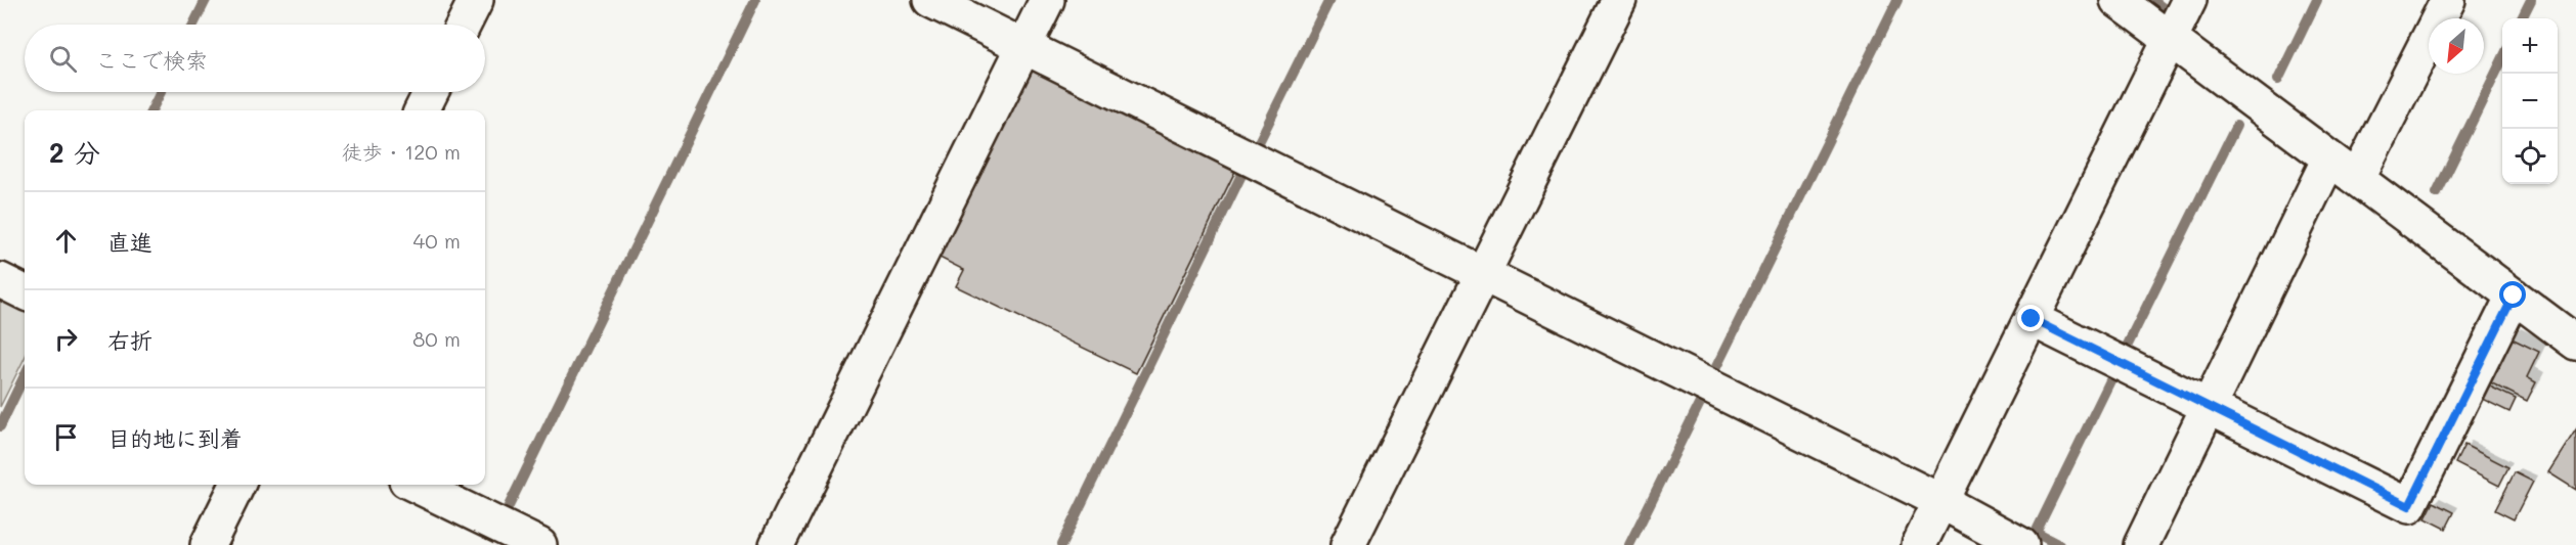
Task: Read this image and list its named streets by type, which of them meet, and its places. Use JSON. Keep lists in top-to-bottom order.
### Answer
{
  "north": "bottom left",
  "page": {
    "map_buttons": ["+", "−"],
    "search": "ここで検索",
    "heading": ["2 分", "徒歩 · 120 m"],
    "list": [
      ["直進", "40 m"],
      ["右折", "80 m"],
      "目的地に到着"
    ]
  }
}
